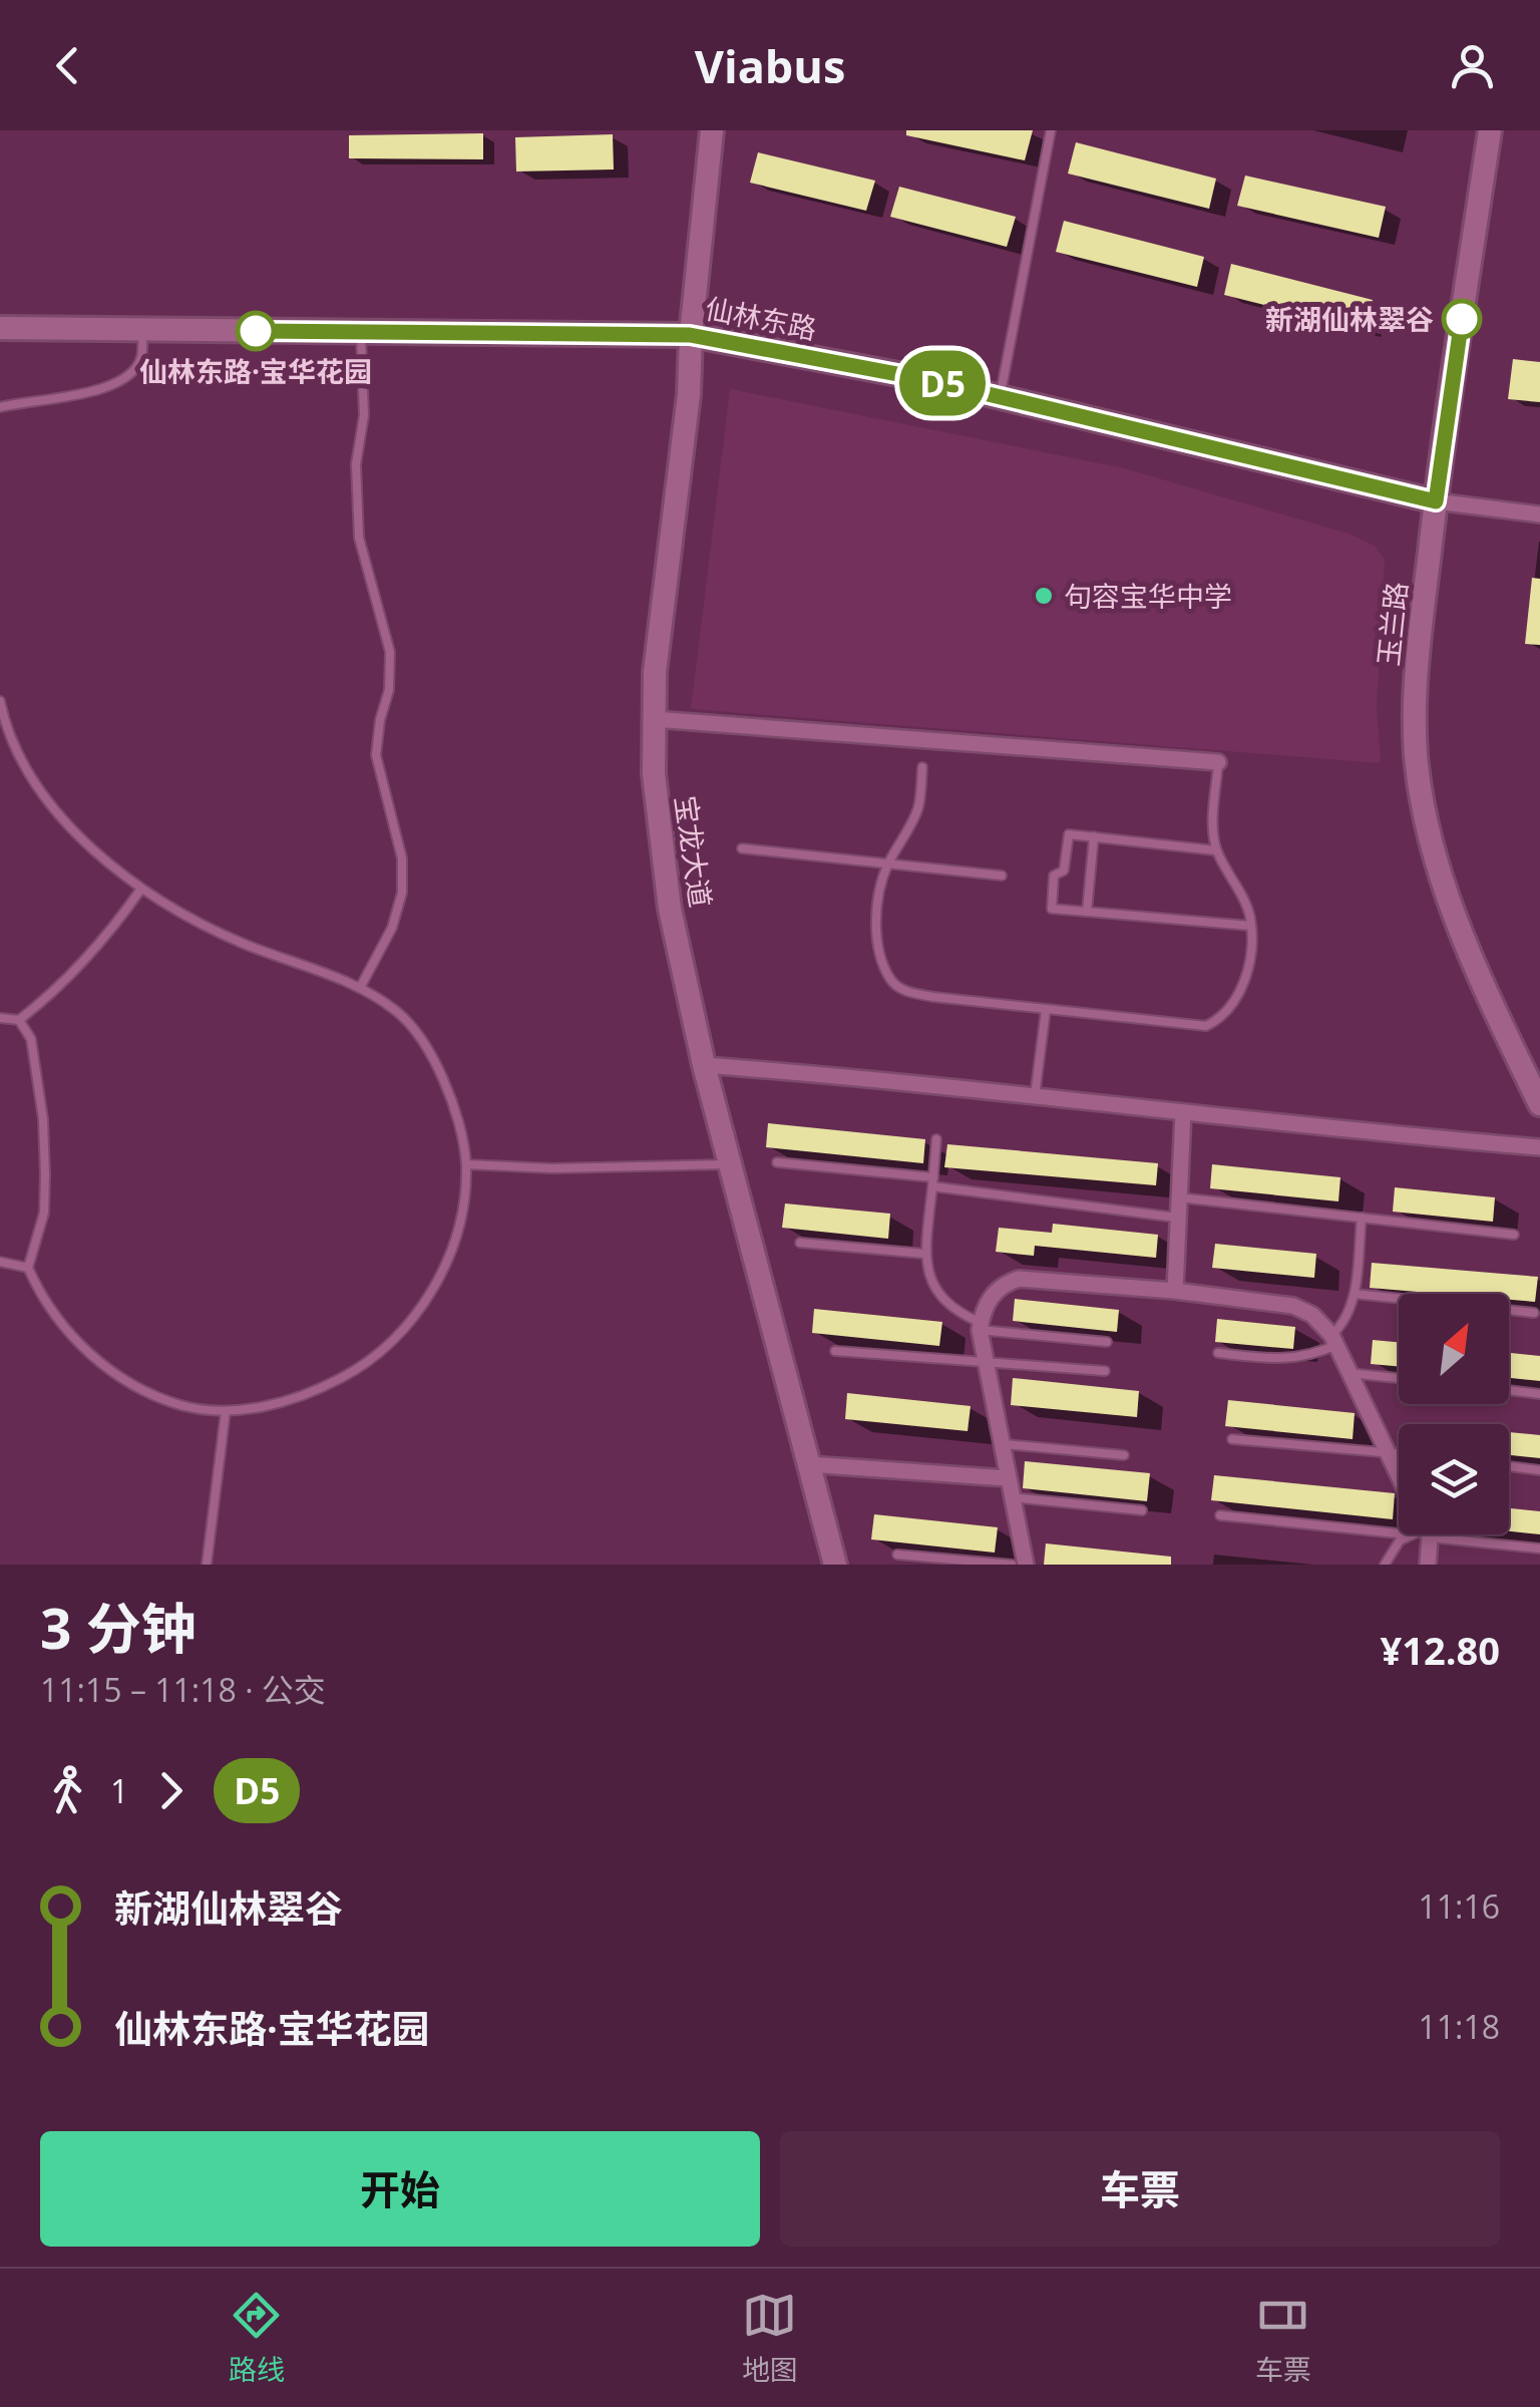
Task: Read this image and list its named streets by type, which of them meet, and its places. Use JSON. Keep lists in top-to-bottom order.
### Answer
{
  "streets": {
    "street": ["仙林东路", "玉兰路", "宝龙大道"]
  },
  "crossings": [
    ["仙林东路", "玉兰路"],
    ["仙林东路", "宝龙大道"]
  ],
  "places": ["新湖仙林翠谷", "仙林东路·宝华花园", "句容宝华中学"],
  "lines": ["bus line D5"],
  "north": "top right",
  "page": {
    "header": "Viabus",
    "on_map": "D5",
    "heading": ["3 分钟", "11:15 – 11:18 · 公交", "¥12.80"],
    "legs": ["1", "D5"],
    "list": [
      {
        "name": "新湖仙林翠谷",
        "value": "11:16"
      },
      {
        "name": "仙林东路·宝华花园",
        "value": "11:18"
      }
    ],
    "buttons": ["开始", "车票"],
    "tabs": ["路线", "地图", "车票"]
  }
}
